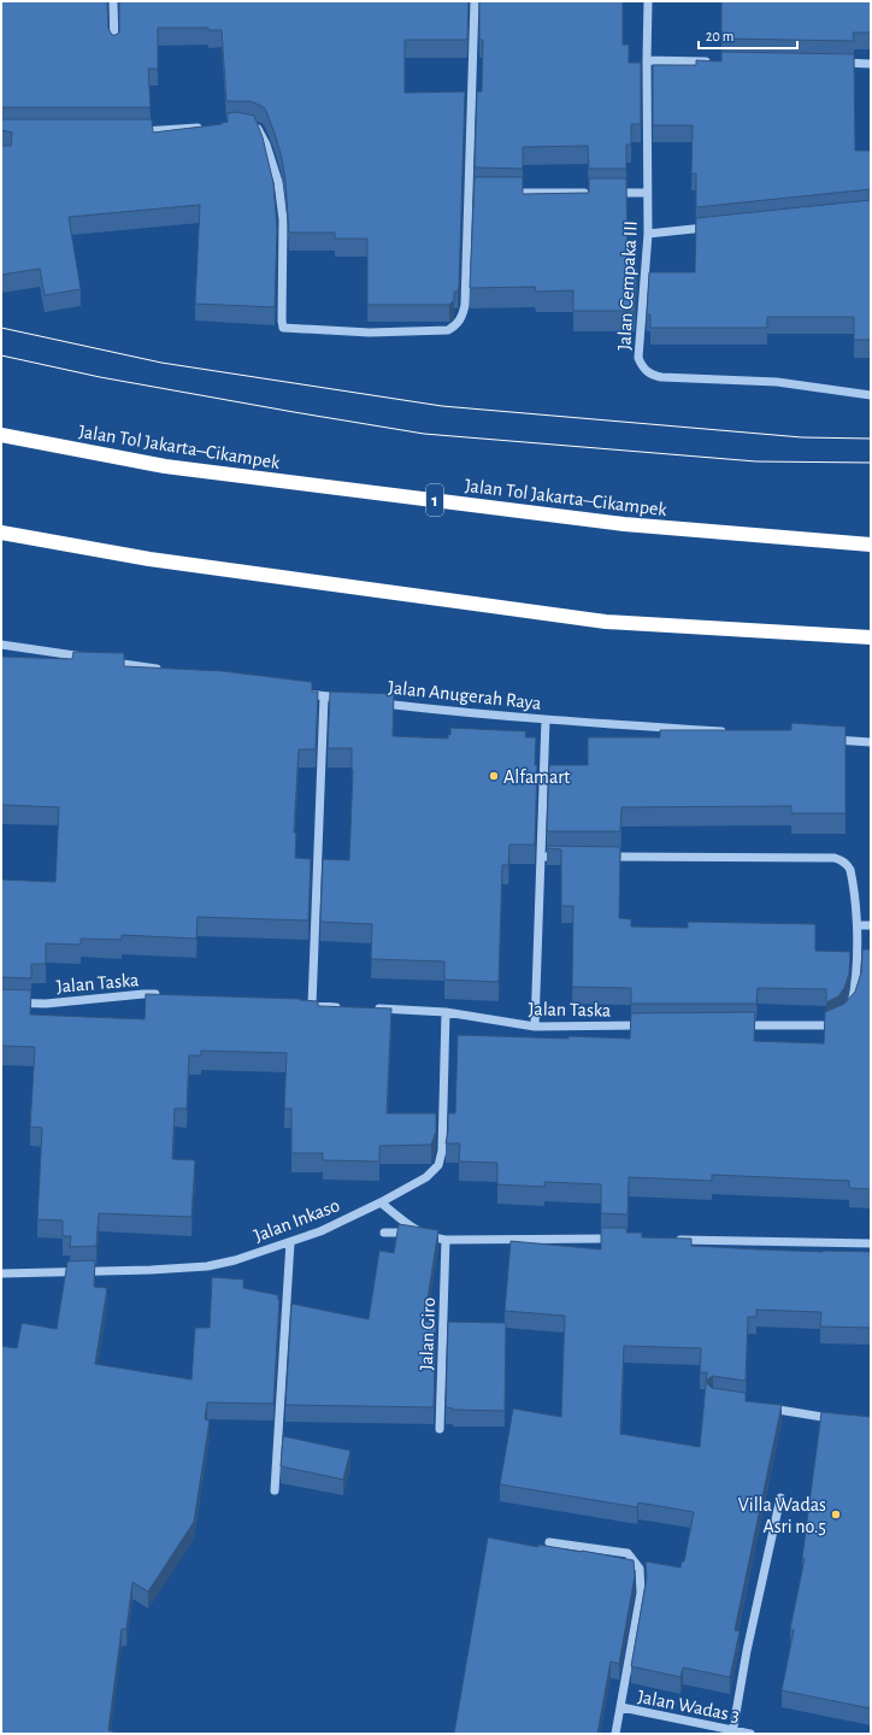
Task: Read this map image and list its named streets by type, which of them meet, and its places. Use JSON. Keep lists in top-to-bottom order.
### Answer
{
  "streets": {
    "highway": ["Jalan Tol Jakarta–Cikampek", "1"],
    "street": [
      "Jalan Cempaka III",
      "Jalan Anugerah Raya",
      "Jalan Taska",
      "Jalan Inkaso",
      "Jalan Giro",
      "Jalan Wadas 3"
    ]
  },
  "crossings": [
    ["Jalan Taska", "Jalan Inkaso"]
  ],
  "places": ["Alfamart", "Villa Wadas Asri no.5"],
  "scale_bar": "20 m"
}
